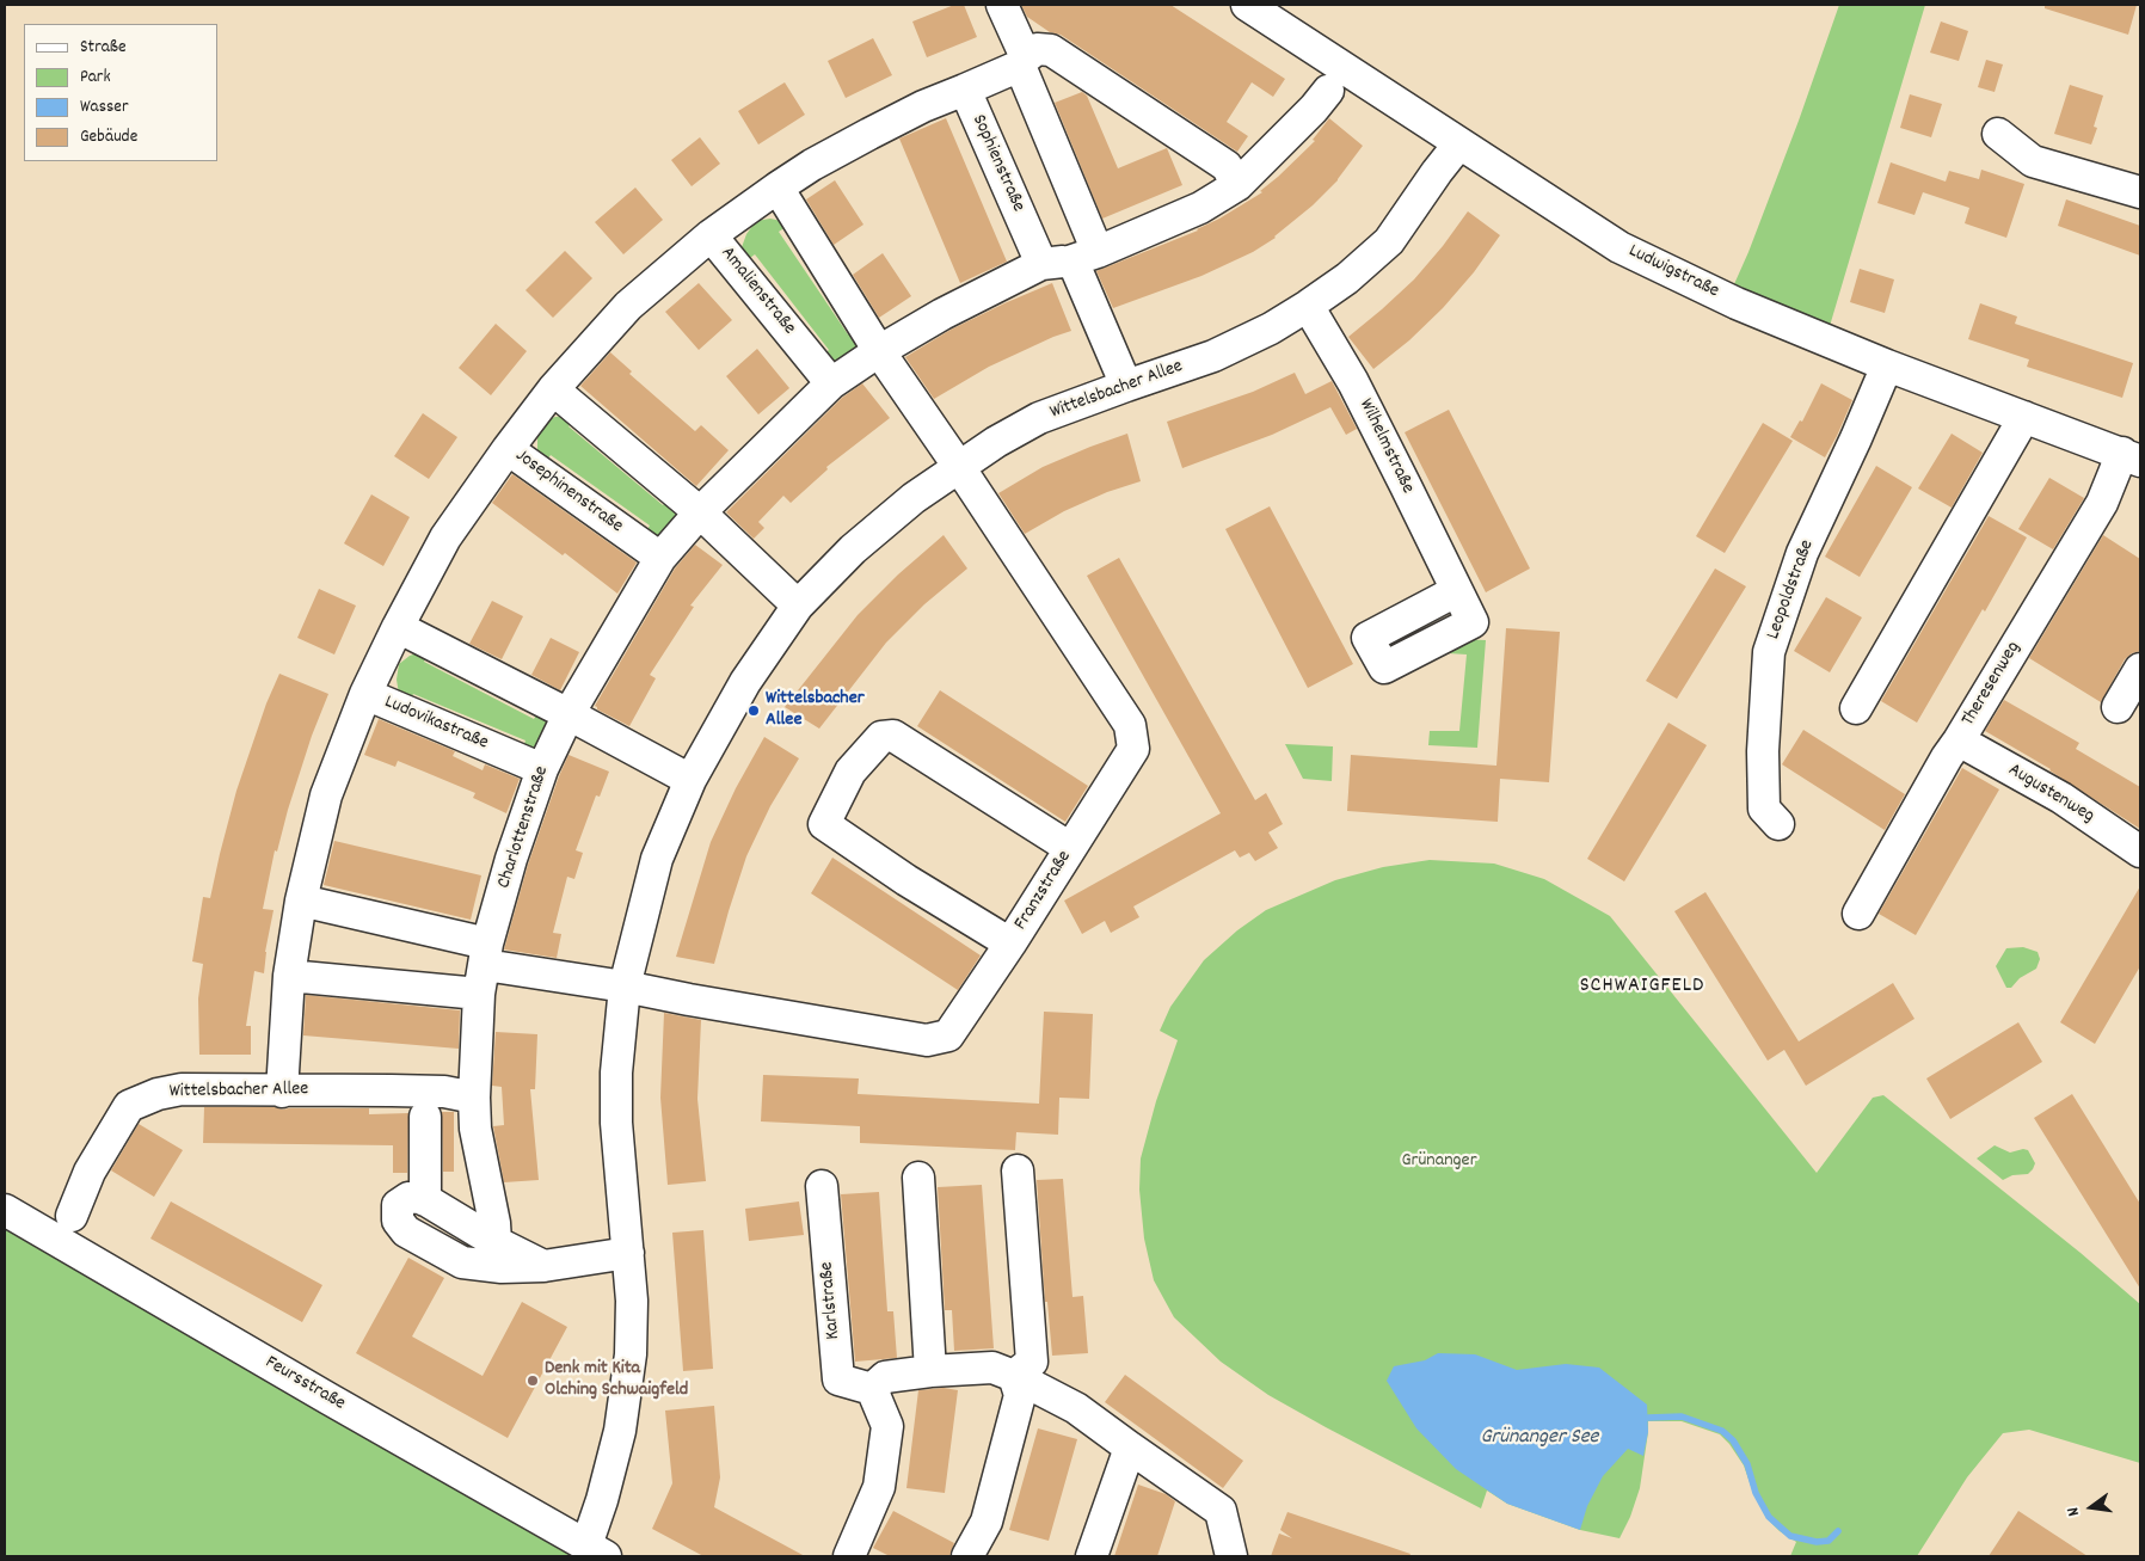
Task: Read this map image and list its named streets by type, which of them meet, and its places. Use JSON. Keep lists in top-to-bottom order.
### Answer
{
  "streets": {
    "street": [
      "Sophienstraße",
      "Ludwigstraße",
      "Amalienstraße",
      "Wittelsbacher Allee",
      "Wilhelmstraße",
      "Josephinenstraße",
      "Leopoldstraße",
      "Theresenweg",
      "Ludovikastraße",
      "Augustenweg",
      "Charlottenstraße",
      "Franzstraße",
      "Karlstraße",
      "Feursstraße"
    ]
  },
  "crossings": [
    ["Sophienstraße", "Amalienstraße"],
    ["Ludwigstraße", "Wittelsbacher Allee"],
    ["Ludwigstraße", "Leopoldstraße"],
    ["Ludwigstraße", "Theresenweg"],
    ["Amalienstraße", "Josephinenstraße"],
    ["Wittelsbacher Allee", "Wilhelmstraße"],
    ["Wittelsbacher Allee", "Charlottenstraße"],
    ["Wittelsbacher Allee", "Franzstraße"],
    ["Wittelsbacher Allee", "Feursstraße"],
    ["Josephinenstraße", "Ludovikastraße"],
    ["Theresenweg", "Augustenweg"],
    ["Ludovikastraße", "Charlottenstraße"]
  ],
  "districts": ["SCHWAIGFELD"],
  "water": ["Grünanger See"],
  "parks": ["Grünanger"],
  "places": ["Wittelsbacher Allee", "Denk mit Kita Olching Schwaigfeld"],
  "legend": [
    "Straße",
    "Park",
    "Wasser",
    "Gebäude"
  ],
  "north": "left"
}
